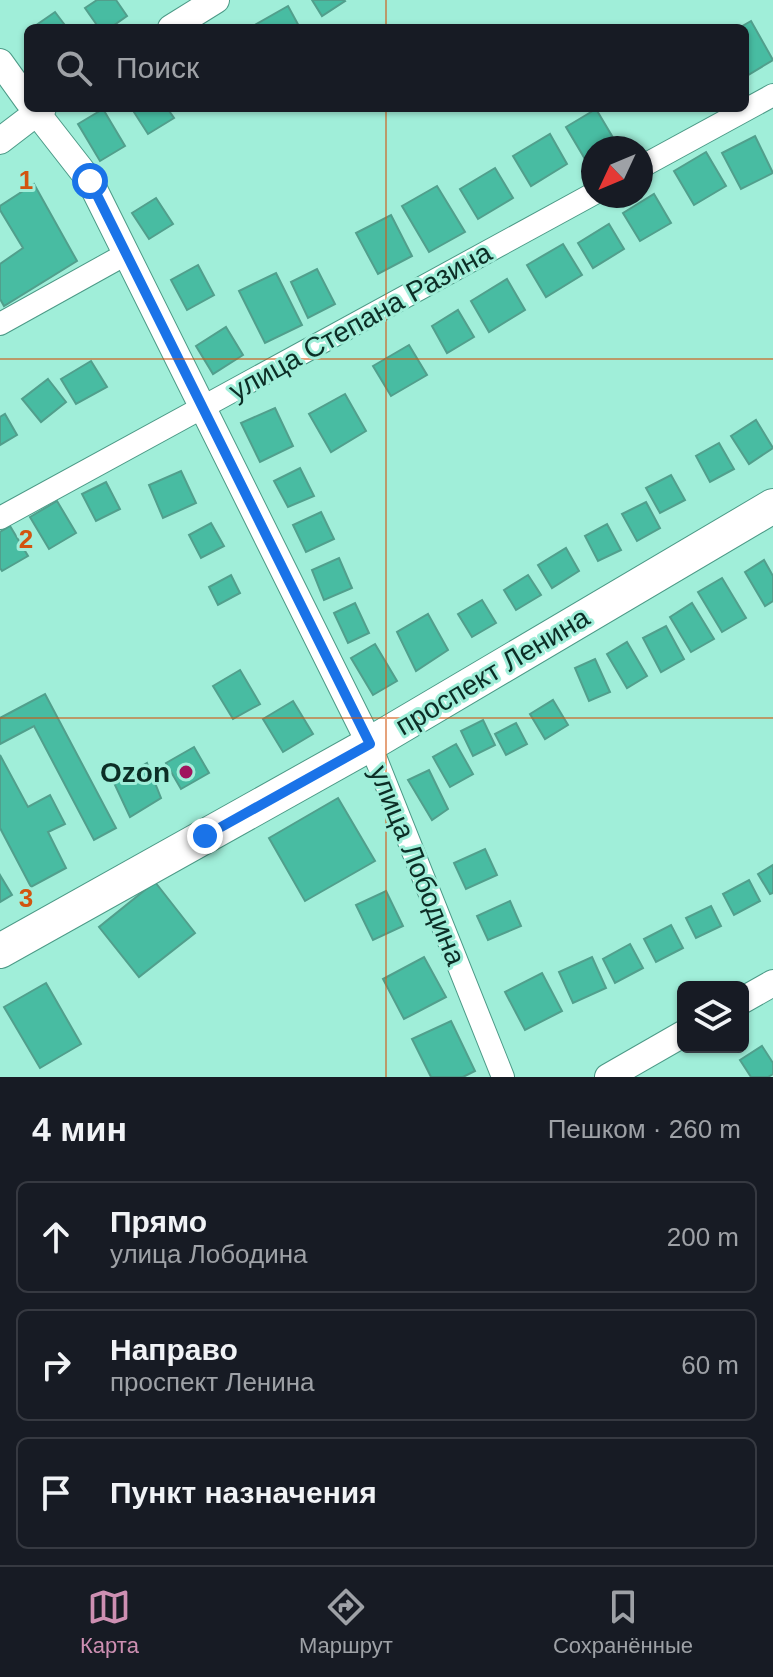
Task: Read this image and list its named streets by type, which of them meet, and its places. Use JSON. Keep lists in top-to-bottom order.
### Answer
{
  "streets": {
    "main road": ["проспект Ленина"],
    "street": ["улица Степана Разина", "улица Лободина"]
  },
  "crossings": [
    ["улица Степана Разина", "улица Лободина"],
    ["проспект Ленина", "улица Лободина"]
  ],
  "places": ["Ozon"],
  "north": "bottom left",
  "page": {
    "search": "Поиск",
    "heading": ["4 мин", "Пешком · 260 m"],
    "list": [
      ["Прямо", "улица Лободина", "200 m"],
      ["Направо", "проспект Ленина", "60 m"],
      "Пункт назначения"
    ],
    "nav": ["Карта", "Маршрут", "Сохранённые"]
  },
  "grid": {
    "rows": ["1", "2", "3"]
  }
}
